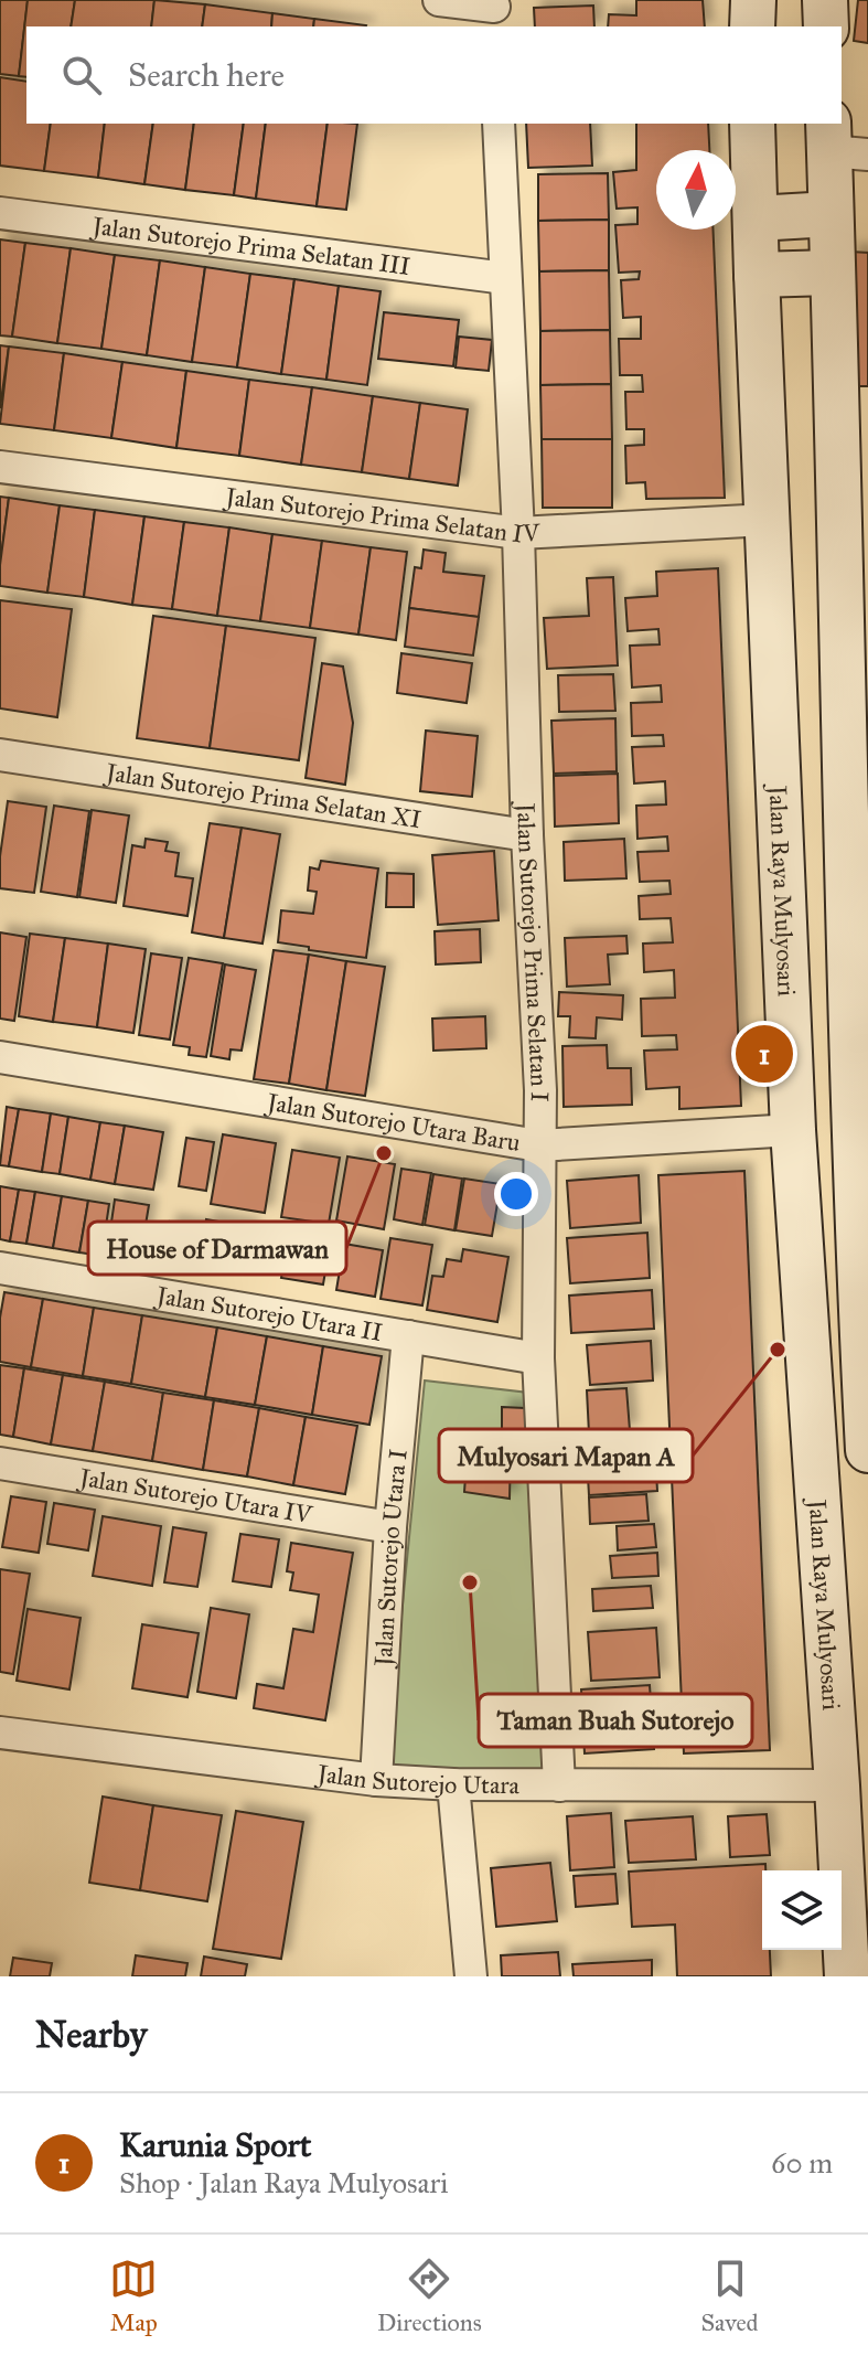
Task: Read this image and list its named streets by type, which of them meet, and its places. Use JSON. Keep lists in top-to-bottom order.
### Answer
{
  "streets": {
    "main road": ["Jalan Raya Mulyosari"],
    "street": [
      "Jalan Sutorejo Prima Selatan III",
      "Jalan Sutorejo Prima Selatan IV",
      "Jalan Sutorejo Prima Selatan XI",
      "Jalan Sutorejo Prima Selatan I",
      "Jalan Sutorejo Utara Baru",
      "Jalan Sutorejo Utara II",
      "Jalan Sutorejo Utara IV",
      "Jalan Sutorejo Utara I",
      "Jalan Sutorejo Utara"
    ]
  },
  "crossings": [
    ["Jalan Sutorejo Prima Selatan III", "Jalan Sutorejo Prima Selatan I"],
    ["Jalan Sutorejo Prima Selatan IV", "Jalan Raya Mulyosari"],
    ["Jalan Sutorejo Prima Selatan IV", "Jalan Sutorejo Prima Selatan I"],
    ["Jalan Sutorejo Prima Selatan XI", "Jalan Sutorejo Prima Selatan I"],
    ["Jalan Raya Mulyosari", "Jalan Sutorejo Utara Baru"],
    ["Jalan Raya Mulyosari", "Jalan Sutorejo Utara"],
    ["Jalan Sutorejo Prima Selatan I", "Jalan Sutorejo Utara Baru"],
    ["Jalan Sutorejo Prima Selatan I", "Jalan Sutorejo Utara II"],
    ["Jalan Sutorejo Prima Selatan I", "Jalan Sutorejo Utara"],
    ["Jalan Sutorejo Utara II", "Jalan Sutorejo Utara I"],
    ["Jalan Sutorejo Utara IV", "Jalan Sutorejo Utara I"],
    ["Jalan Sutorejo Utara I", "Jalan Sutorejo Utara"]
  ],
  "places": ["House of Darmawan", "Mulyosari Mapan A", "Taman Buah Sutorejo"],
  "north": "top",
  "page": {
    "search": "Search here",
    "pins": "1",
    "heading": "Nearby",
    "list": [
      {
        "mark": "1",
        "name": "Karunia Sport",
        "note": "Shop · Jalan Raya Mulyosari",
        "value": "60 m"
      }
    ],
    "nav": ["Map", "Directions", "Saved"]
  }
}
